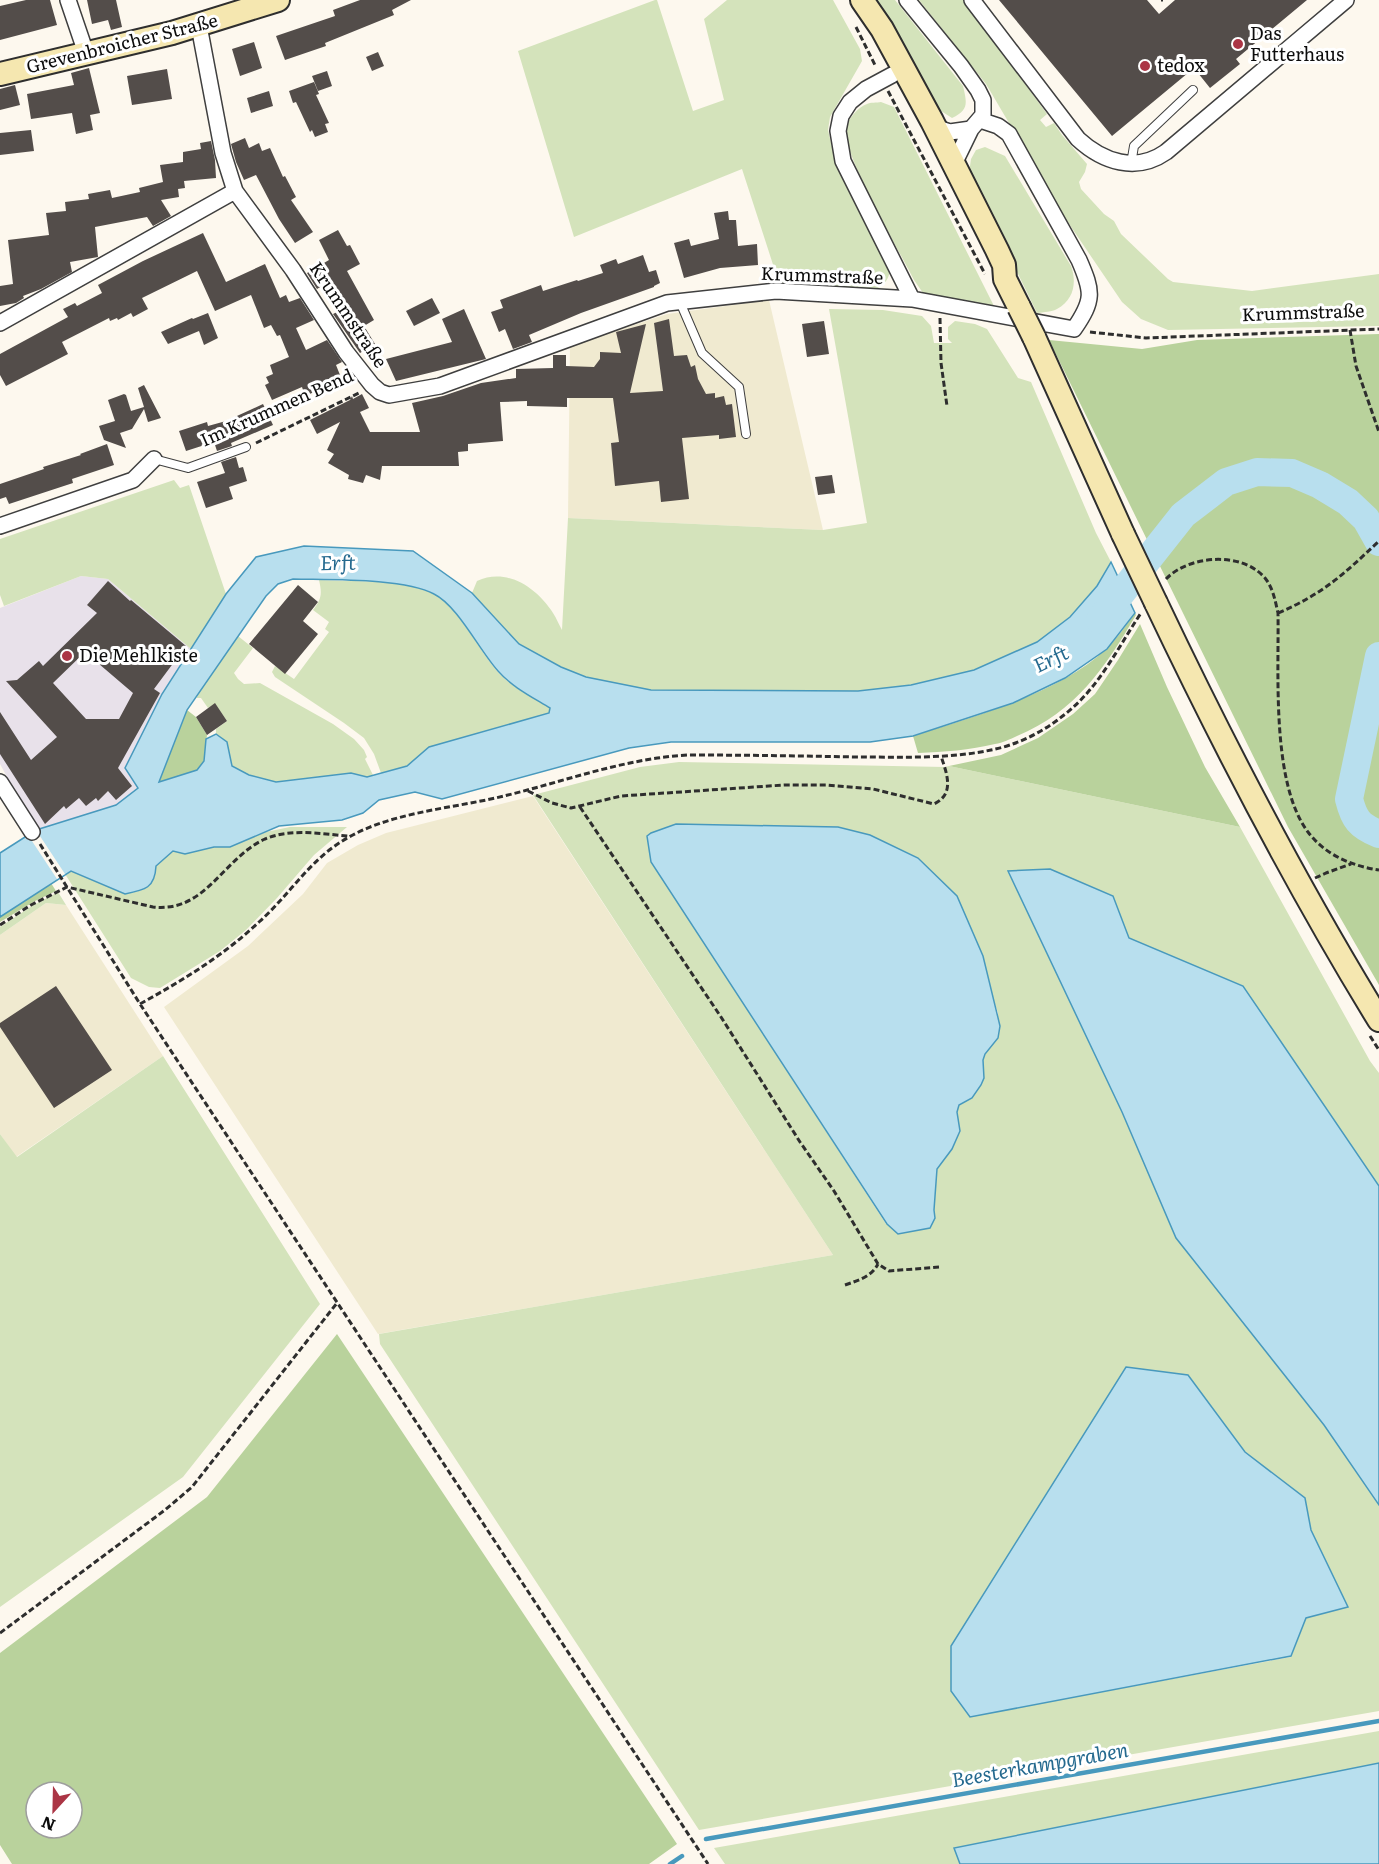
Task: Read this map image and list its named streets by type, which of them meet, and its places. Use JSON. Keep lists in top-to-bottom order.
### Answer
{
  "streets": {
    "street": ["Grevenbroicher Straße", "Krummstraße", "Im Krummen Bend"]
  },
  "crossings": [
    ["Grevenbroicher Straße", "Krummstraße"],
    ["Krummstraße", "Im Krummen Bend"]
  ],
  "water": ["Erft", "Beesterkampgraben"],
  "places": ["Das Futterhaus", "tedox", "Die Mehlkiste"],
  "north": "bottom"
}
